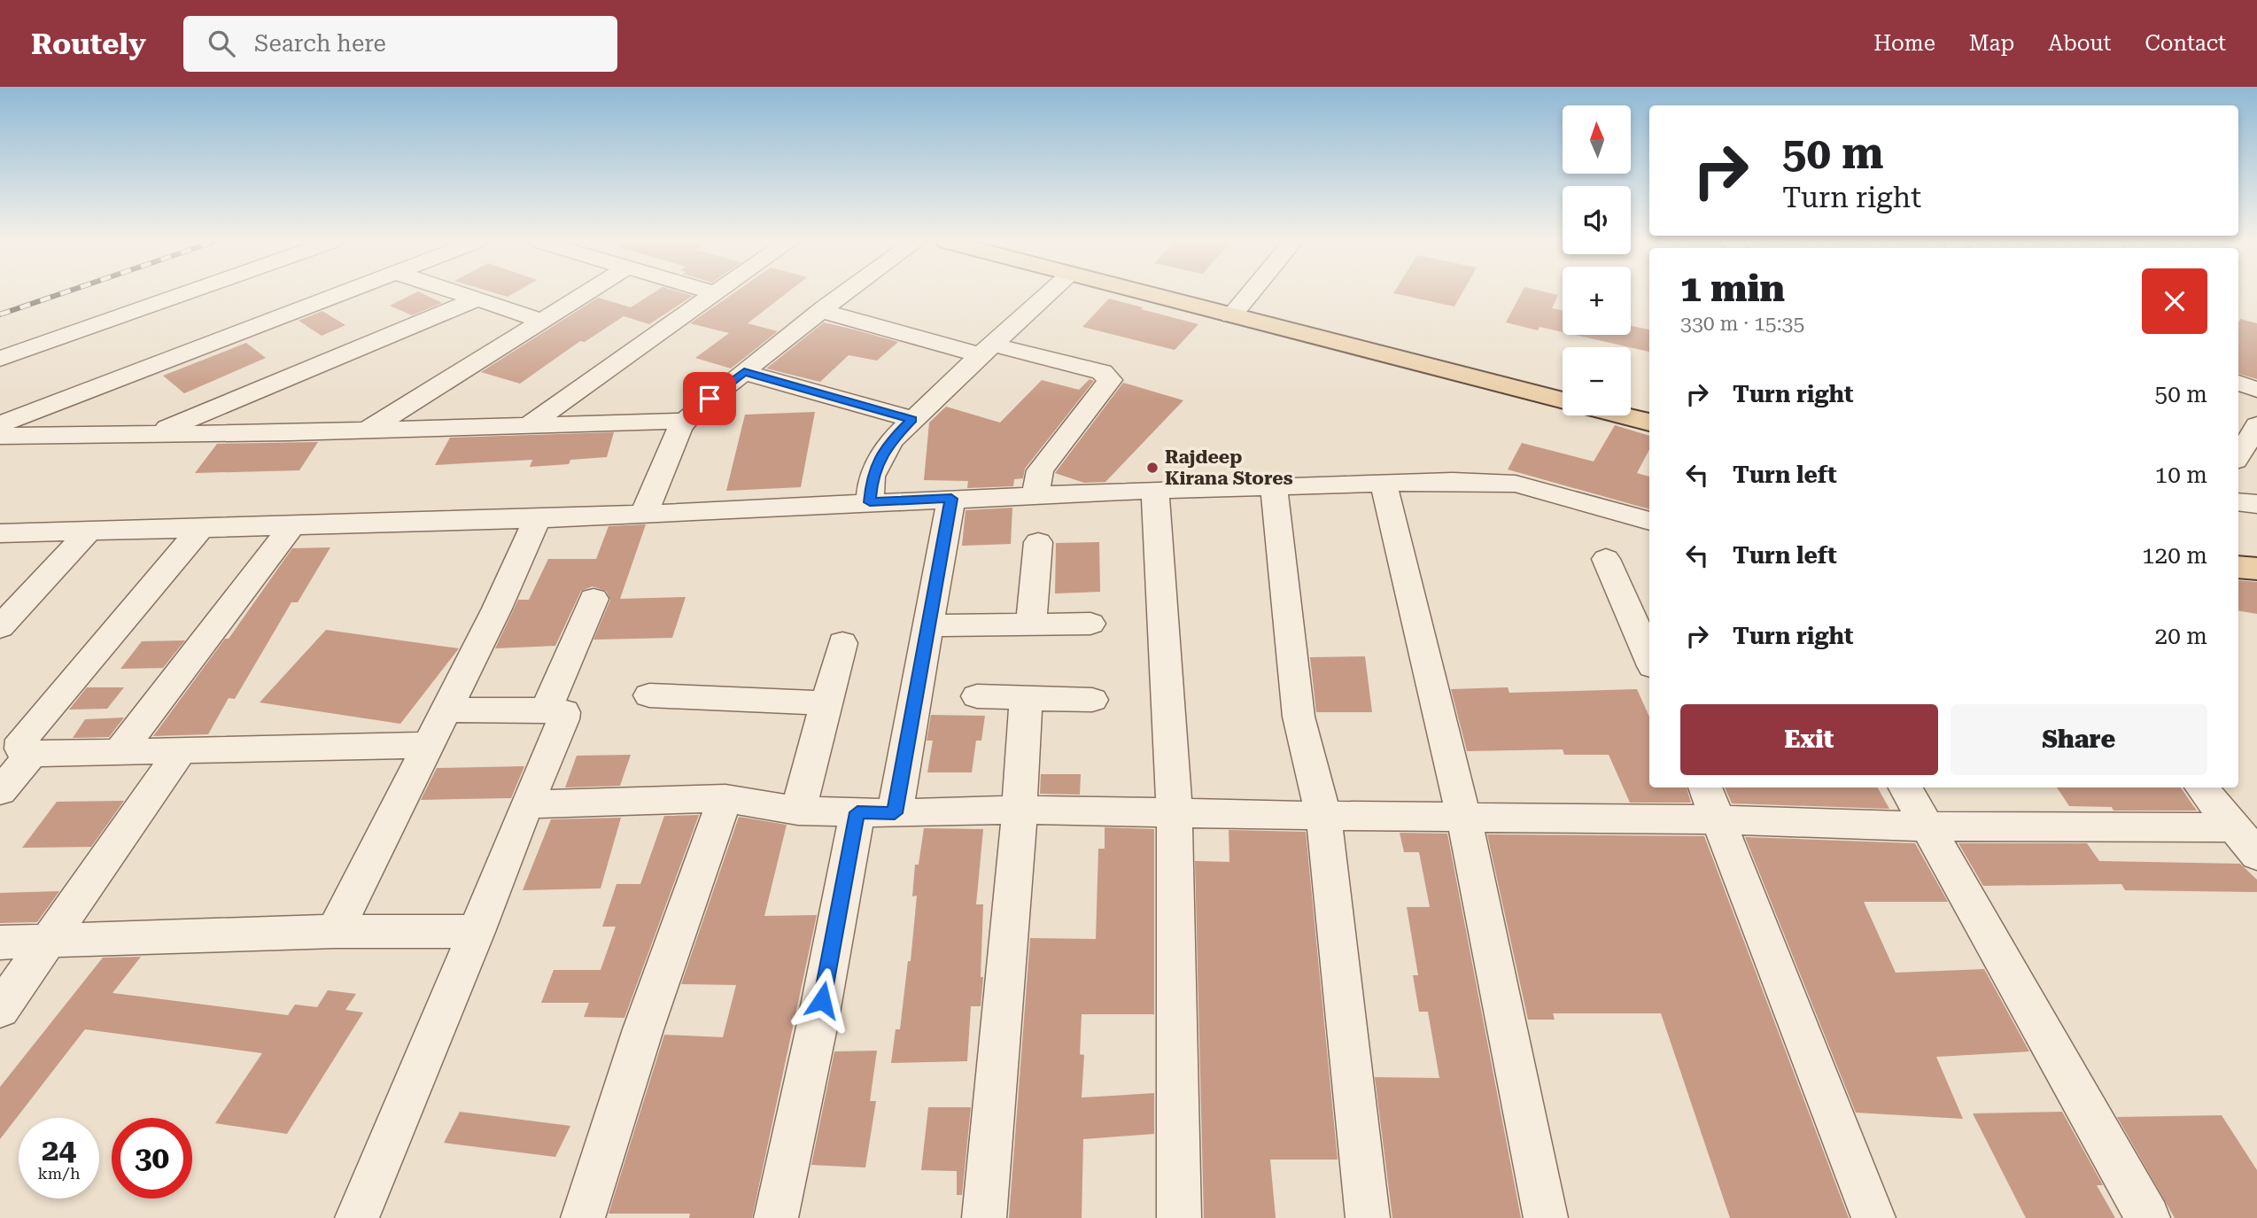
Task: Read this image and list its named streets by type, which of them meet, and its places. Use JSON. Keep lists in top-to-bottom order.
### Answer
{
  "places": ["Rajdeep Kirana Stores"],
  "north": "top",
  "page": {
    "header": "Routely",
    "search": "Search here",
    "nav": [
      "Home",
      "Map",
      "About",
      "Contact"
    ],
    "map_buttons": ["+", "−"],
    "turn": ["50 m", "Turn right"],
    "heading": ["1 min", "330 m · 15:35"],
    "list": [
      {
        "name": "Turn right",
        "value": "50 m"
      },
      {
        "name": "Turn left",
        "value": "10 m"
      },
      {
        "name": "Turn left",
        "value": "120 m"
      },
      {
        "name": "Turn right",
        "value": "20 m"
      }
    ],
    "buttons": ["Exit", "Share"],
    "speed": "24 km/h",
    "limit": "30"
  }
}
